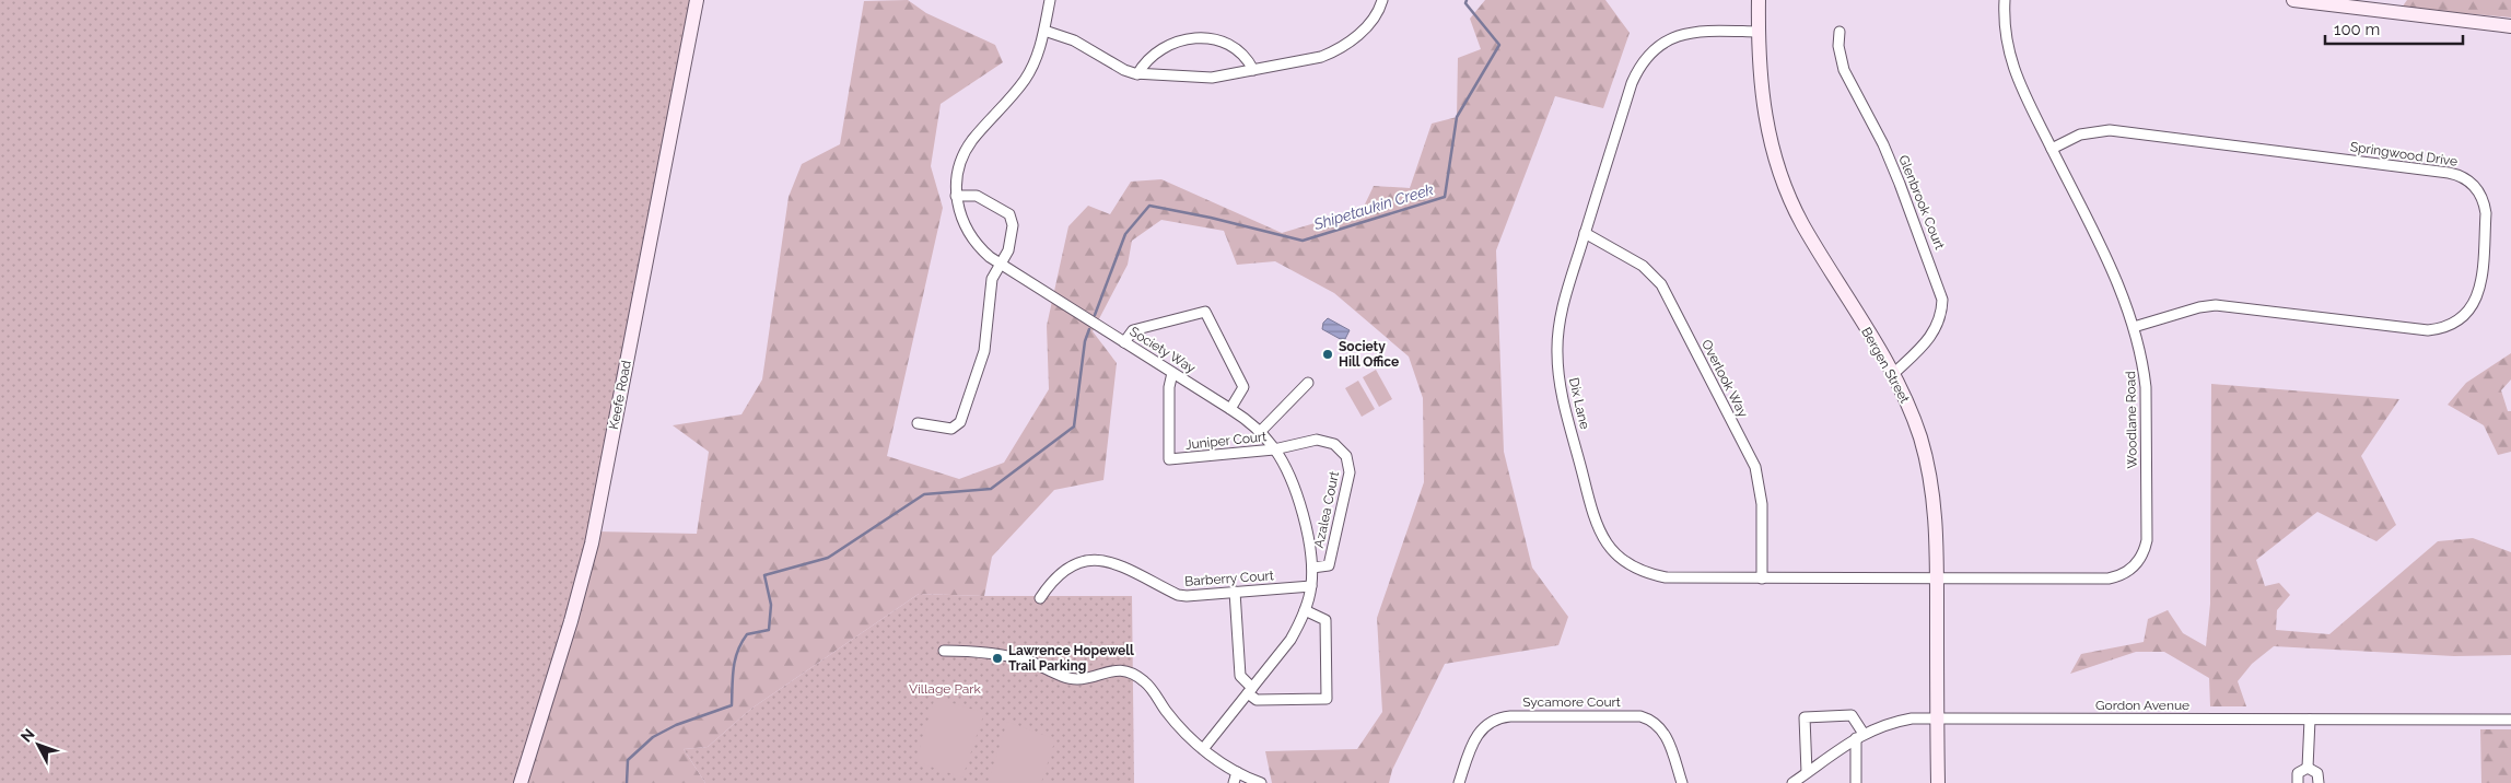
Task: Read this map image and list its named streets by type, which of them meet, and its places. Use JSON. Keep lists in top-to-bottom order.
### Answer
{
  "streets": {
    "street": [
      "Springwood Drive",
      "Glenbrook Court",
      "Society Way",
      "Bergen Street",
      "Overlook Way",
      "Keefe Road",
      "Dix Lane",
      "Woodlane Road",
      "Juniper Court",
      "Azalea Court",
      "Barberry Court",
      "Sycamore Court",
      "Gordon Avenue"
    ]
  },
  "crossings": [
    ["Springwood Drive", "Woodlane Road"],
    ["Glenbrook Court", "Bergen Street"],
    ["Society Way", "Juniper Court"],
    ["Society Way", "Azalea Court"],
    ["Society Way", "Barberry Court"],
    ["Bergen Street", "Dix Lane"],
    ["Bergen Street", "Woodlane Road"],
    ["Bergen Street", "Gordon Avenue"],
    ["Overlook Way", "Dix Lane"],
    ["Dix Lane", "Woodlane Road"],
    ["Juniper Court", "Azalea Court"]
  ],
  "water": ["Shipetaukin Creek"],
  "parks": ["Village Park"],
  "places": ["Society Hill Office", "Lawrence Hopewell Trail Parking"],
  "scale_bar": "100 m",
  "north": "top left"
}
